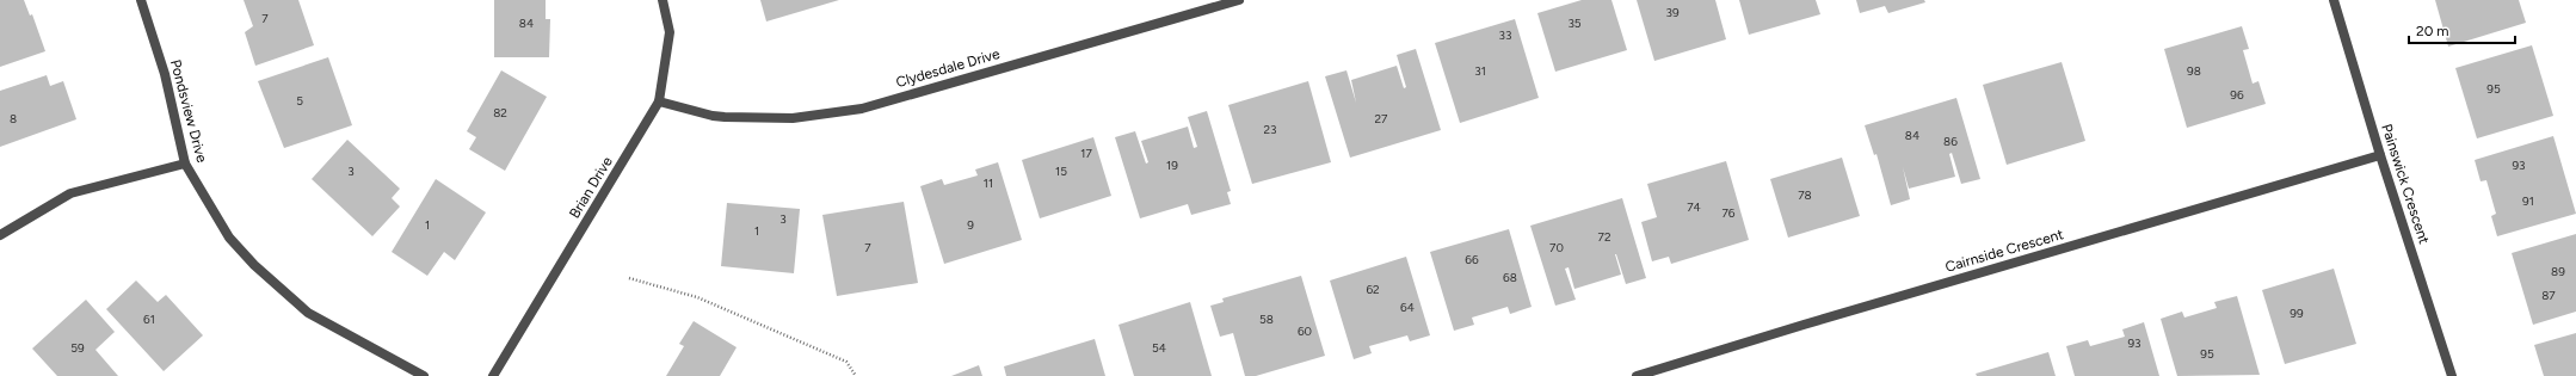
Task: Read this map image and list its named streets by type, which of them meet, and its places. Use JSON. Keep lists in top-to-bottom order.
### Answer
{
  "streets": {
    "street": [
      "Clydesdale Drive",
      "Pondsview Drive",
      "Painswick Crescent",
      "Brian Drive",
      "Cairnside Crescent"
    ]
  },
  "crossings": [
    ["Clydesdale Drive", "Brian Drive"],
    ["Painswick Crescent", "Cairnside Crescent"]
  ],
  "house_numbers": [
    "39",
    "7",
    "84",
    "35",
    "33",
    "31",
    "98",
    "95",
    "96",
    "5",
    "82",
    "8",
    "27",
    "23",
    "84",
    "86",
    "17",
    "19",
    "93",
    "3",
    "15",
    "11",
    "78",
    "91",
    "74",
    "76",
    "3",
    "1",
    "9",
    "1",
    "72",
    "7",
    "70",
    "66",
    "89",
    "68",
    "62",
    "87",
    "64",
    "99",
    "61",
    "58",
    "60",
    "93",
    "59",
    "54",
    "95"
  ],
  "scale_bar": "20 m"
}
